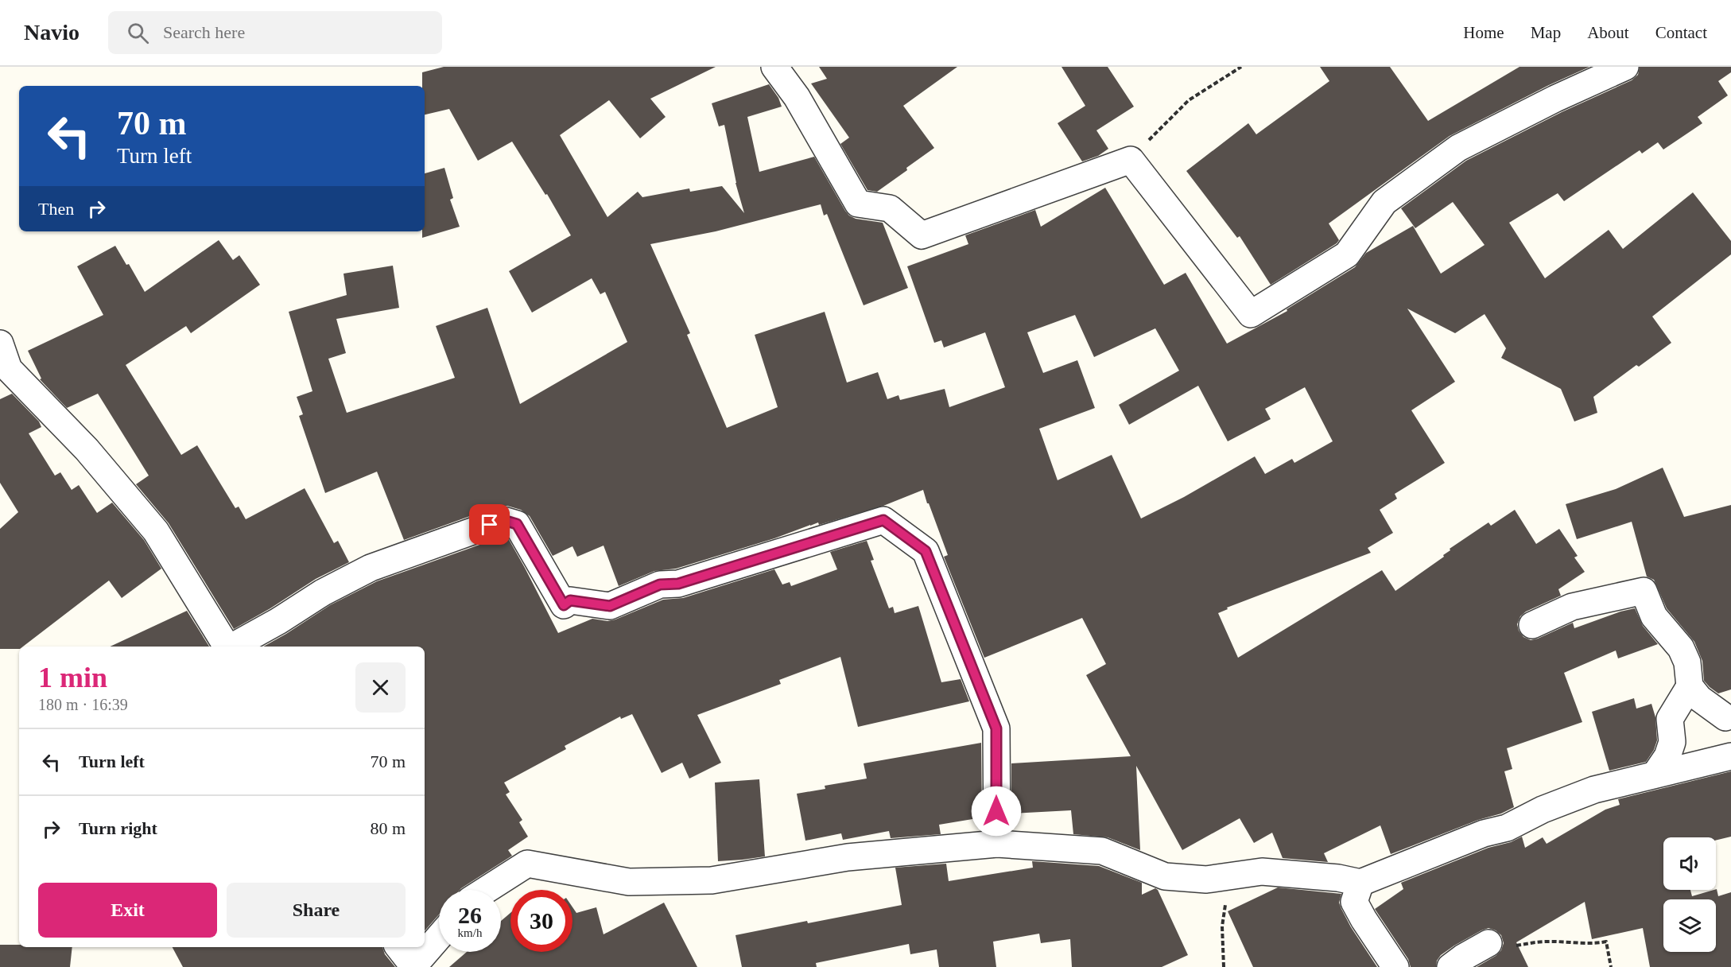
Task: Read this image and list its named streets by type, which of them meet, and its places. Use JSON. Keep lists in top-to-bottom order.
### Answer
{
  "page": {
    "header": "Navio",
    "search": "Search here",
    "nav": [
      "Home",
      "Map",
      "About",
      "Contact"
    ],
    "turn": ["70 m", "Turn left"],
    "then": "Then",
    "heading": ["1 min", "180 m · 16:39"],
    "list": [
      {
        "name": "Turn left",
        "value": "70 m"
      },
      {
        "name": "Turn right",
        "value": "80 m"
      }
    ],
    "buttons": ["Exit", "Share"],
    "speed": "26 km/h",
    "limit": "30"
  }
}
